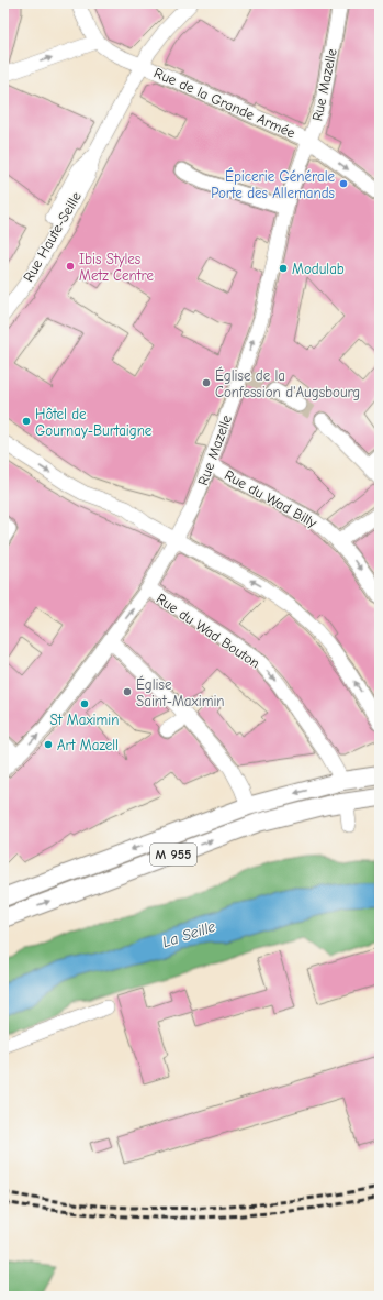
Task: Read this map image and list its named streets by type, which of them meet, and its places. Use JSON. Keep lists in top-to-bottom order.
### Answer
{
  "streets": {
    "main road": ["M 955"],
    "street": [
      "Rue Mazelle",
      "Rue de la Grande Armée",
      "Rue Haute-Seille",
      "Rue du Wad Billy",
      "Rue du Wad Bouton"
    ]
  },
  "crossings": [
    ["Rue Mazelle", "Rue de la Grande Armée"],
    ["Rue Mazelle", "Rue du Wad Billy"],
    ["Rue Mazelle", "Rue du Wad Bouton"],
    ["Rue de la Grande Armée", "Rue Haute-Seille"],
    ["Rue du Wad Bouton", "M 955"]
  ],
  "one_way": ["Rue Mazelle"],
  "water": ["La Seille"],
  "places": [
    "Épicerie Générale Porte des Allemands",
    "Ibis Styles Metz Centre",
    "Modulab",
    "Église de la Confession d'Augsbourg",
    "Hôtel de Gournay-Burtaigne",
    "Église Saint-Maximin",
    "St Maximin",
    "Art Mazell"
  ]
}
